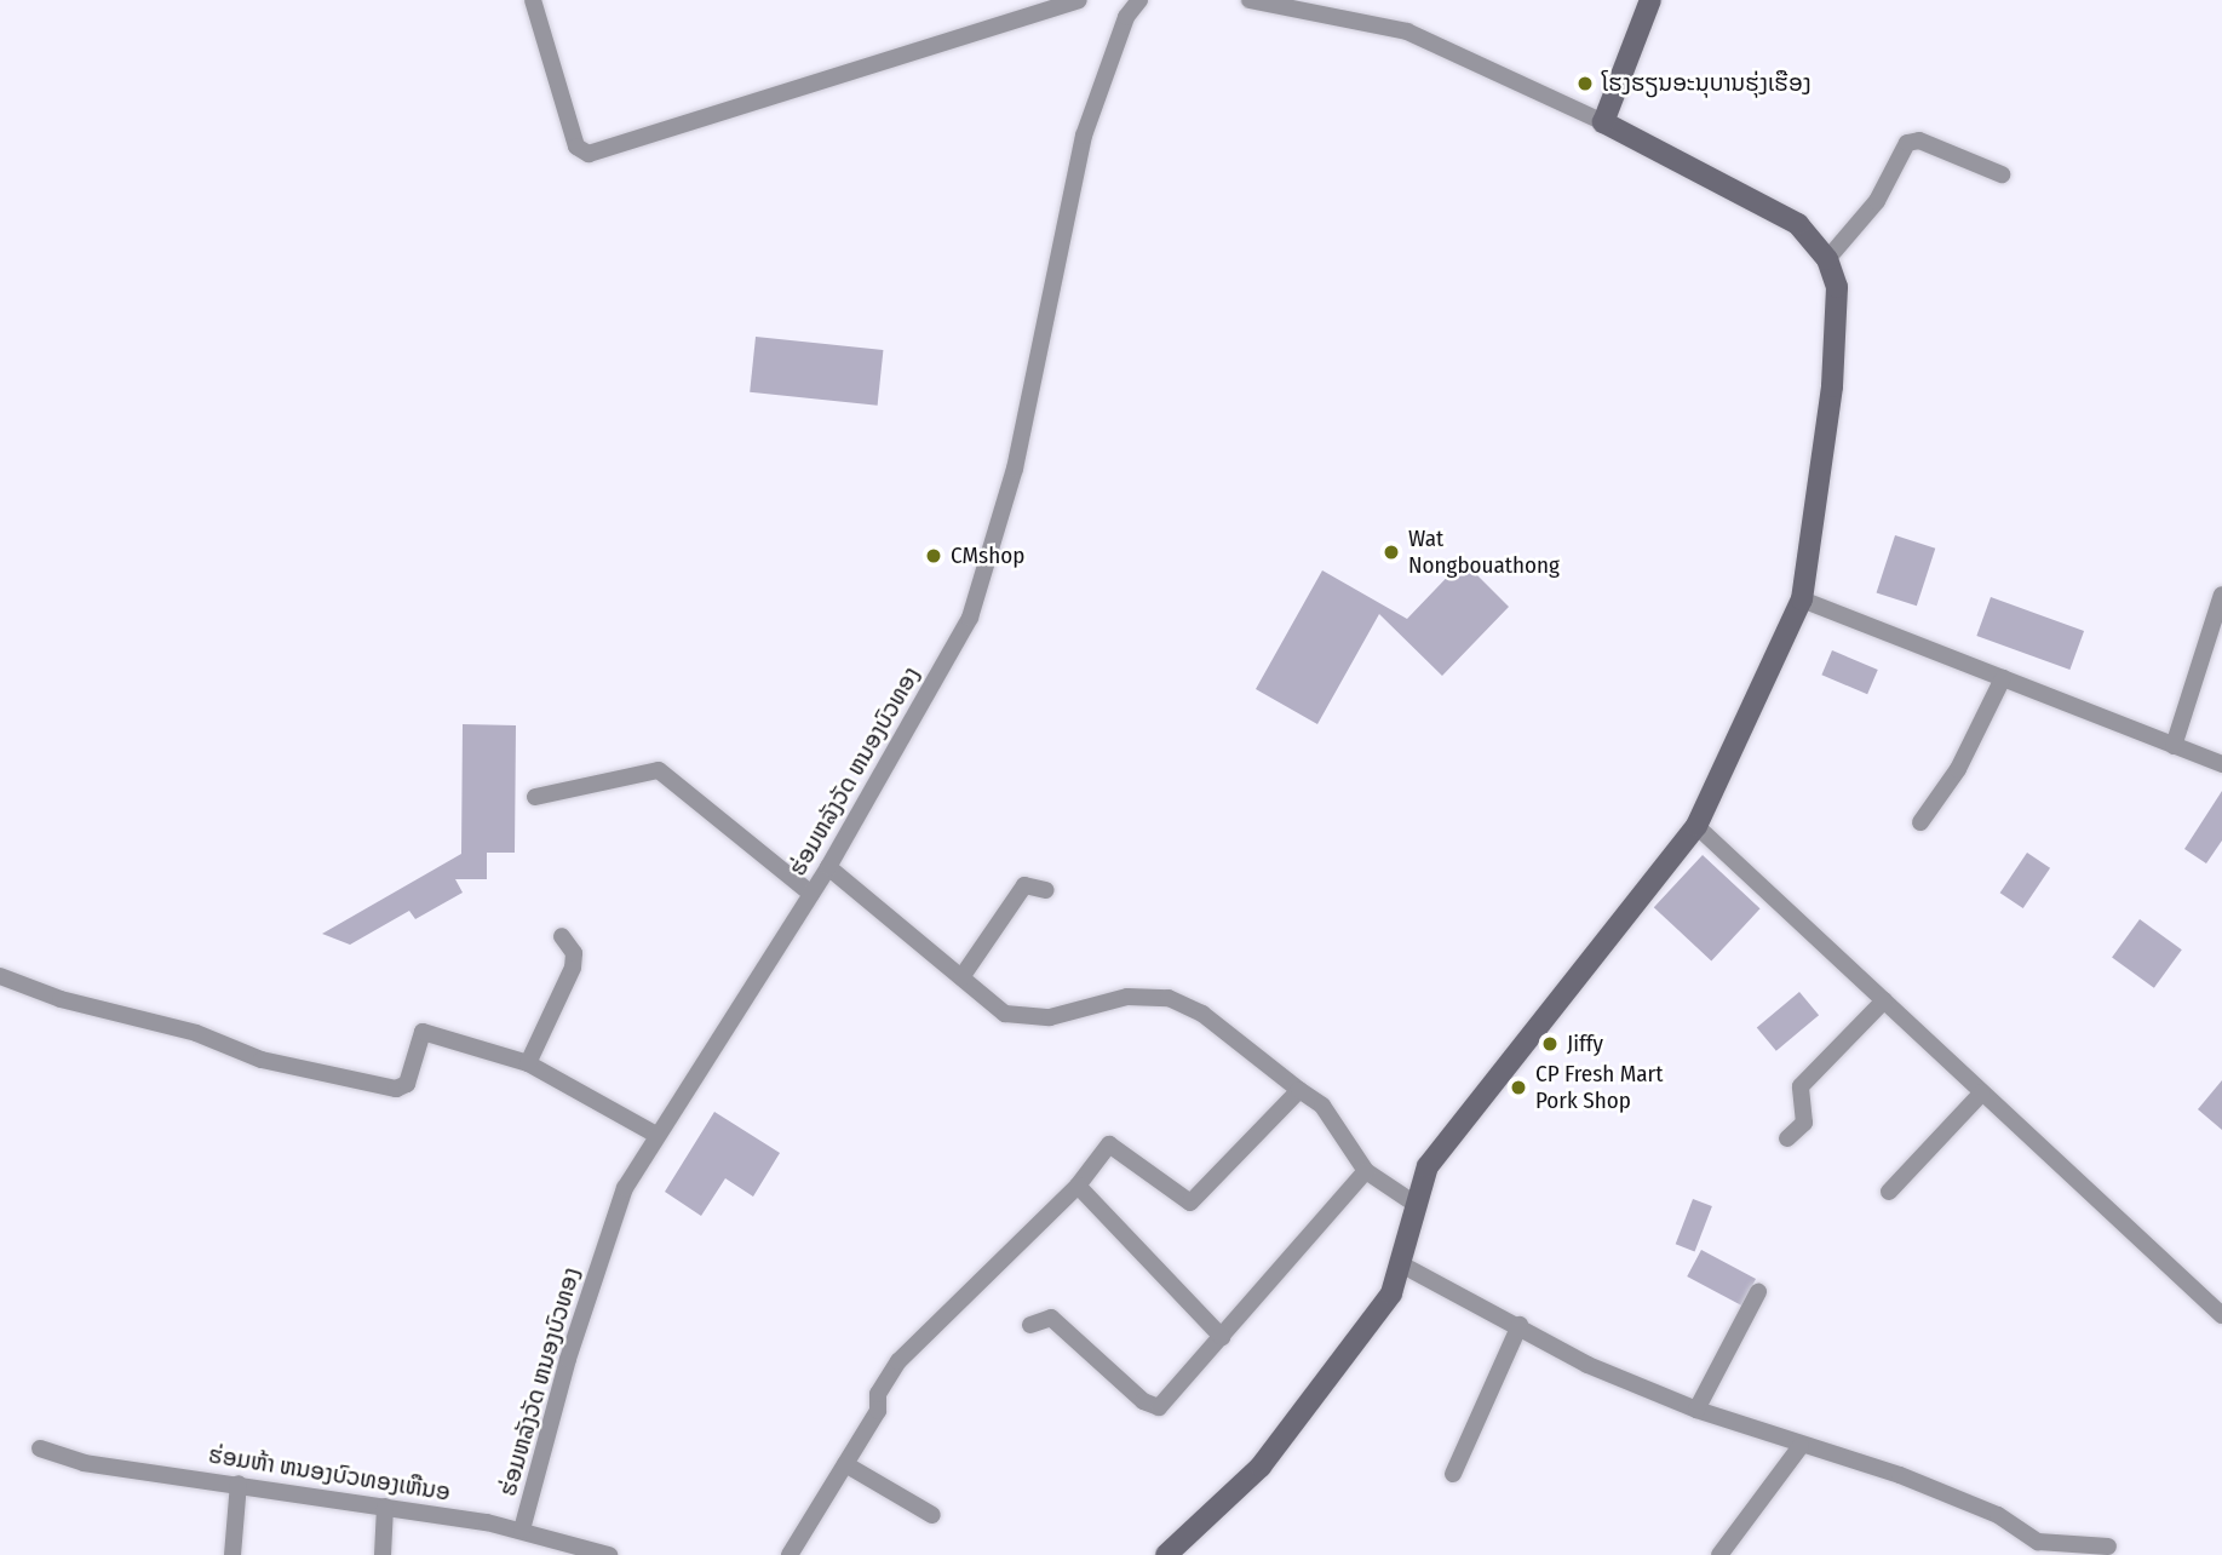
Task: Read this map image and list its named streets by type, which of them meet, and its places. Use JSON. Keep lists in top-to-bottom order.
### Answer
{
  "streets": {
    "street": ["ຮ່ອມຫລັງວັດ ຫນອງບົວທອງ", "ຮ່ອມຫ້າ ຫນອງບົວທອງເຫືນອ"]
  },
  "crossings": [
    ["ຮ່ອມຫລັງວັດ ຫນອງບົວທອງ", "ຮ່ອມຫ້າ ຫນອງບົວທອງເຫືນອ"]
  ],
  "places": [
    "ໂຮງຮຽນອະນຸບານຮຸ່ງເຮືອງ",
    "Wat Nongbouathong",
    "CMshop",
    "Jiffy",
    "CP Fresh Mart Pork Shop"
  ]
}
